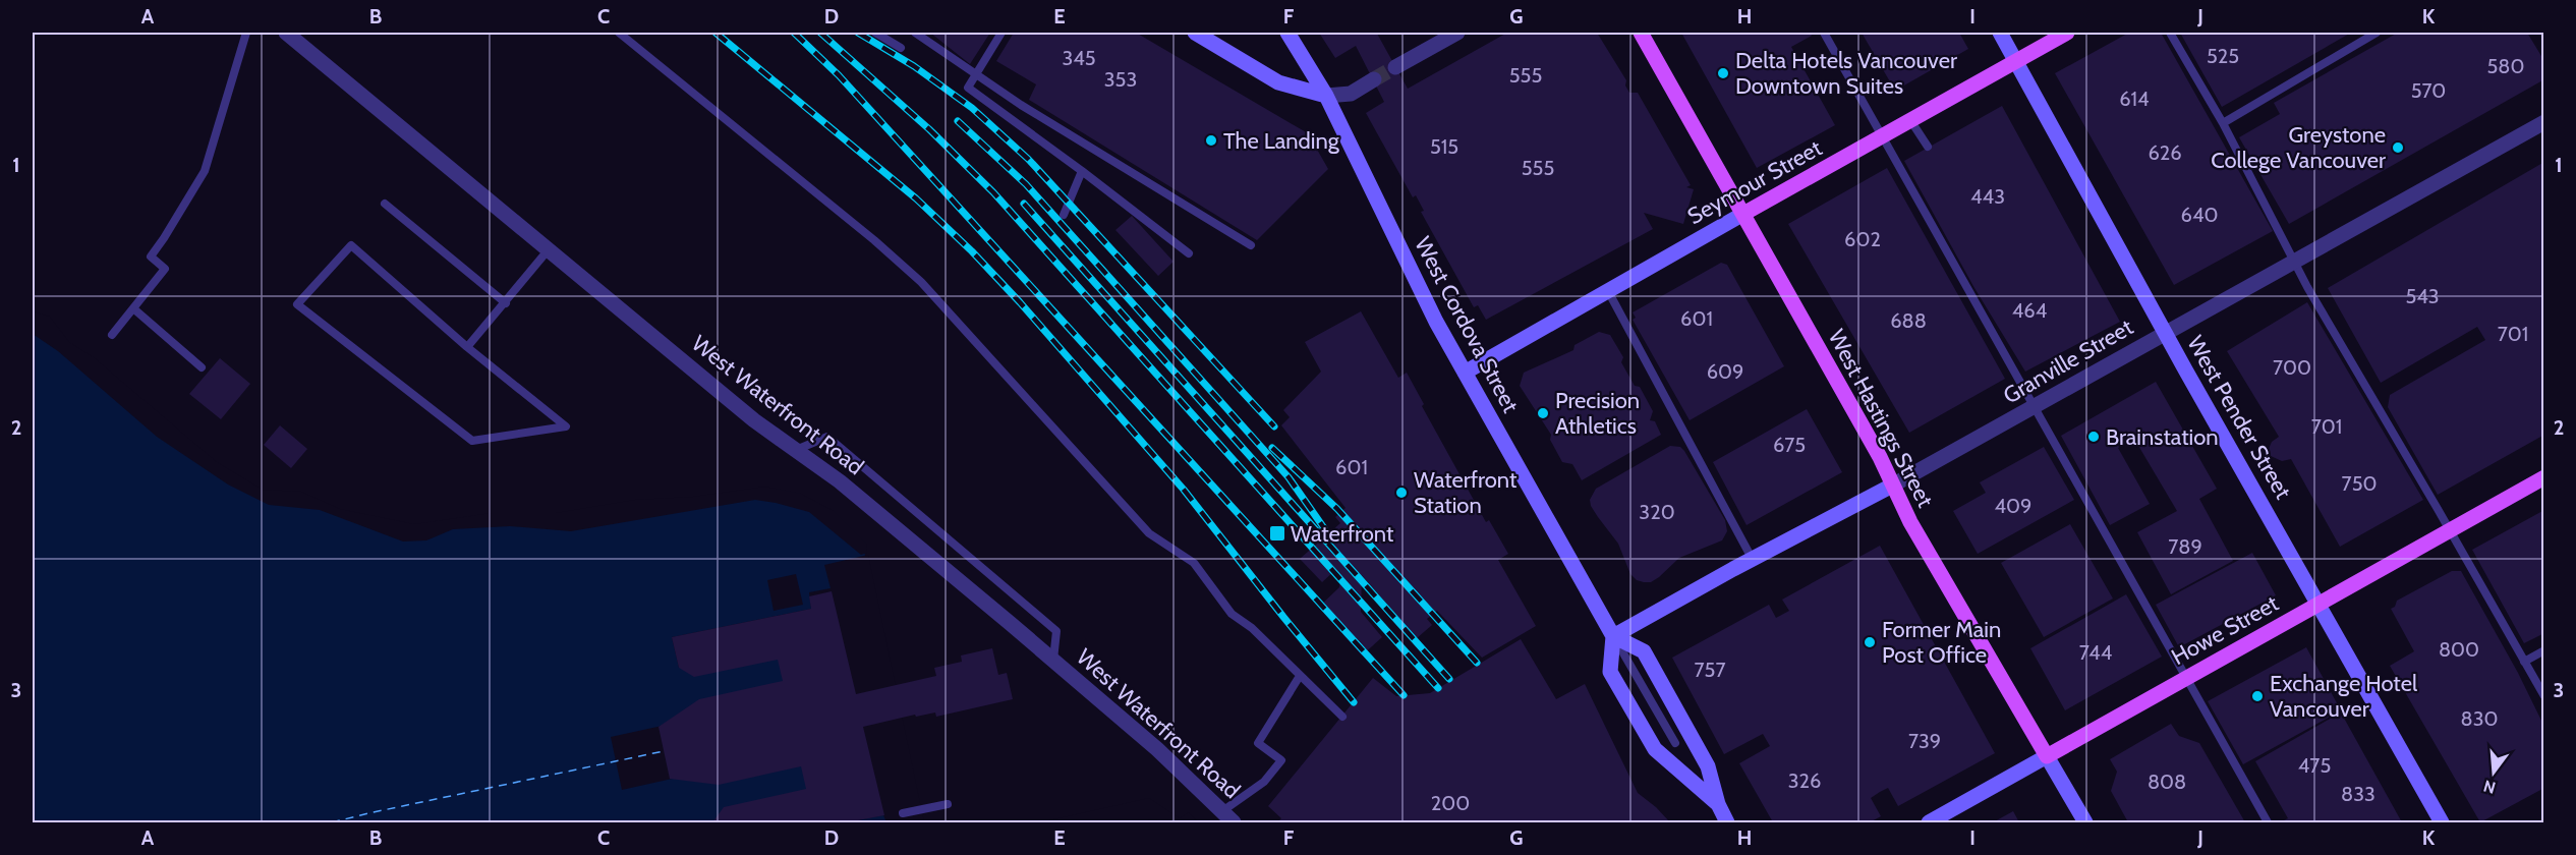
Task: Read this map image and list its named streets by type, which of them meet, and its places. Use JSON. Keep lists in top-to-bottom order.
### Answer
{
  "streets": {
    "main road": [
      "Seymour Street",
      "West Cordova Street",
      "Granville Street",
      "West Pender Street",
      "West Hastings Street",
      "Howe Street"
    ],
    "street": ["West Waterfront Road"]
  },
  "crossings": [
    ["Seymour Street", "West Cordova Street"],
    ["Seymour Street", "West Pender Street"],
    ["Seymour Street", "West Hastings Street"],
    ["West Cordova Street", "Granville Street"],
    ["Granville Street", "West Pender Street"],
    ["Granville Street", "West Hastings Street"],
    ["West Pender Street", "Howe Street"],
    ["West Hastings Street", "Howe Street"]
  ],
  "places": {
    "other": [
      "Delta Hotels Vancouver Downtown Suites",
      "The Landing",
      "Greystone College Vancouver",
      "Precision Athletics",
      "Brainstation",
      "Waterfront Station",
      "Former Main Post Office",
      "Exchange Hotel Vancouver"
    ],
    "transit": ["Waterfront"]
  },
  "house_numbers": [
    "525",
    "345",
    "580",
    "555",
    "353",
    "570",
    "614",
    "515",
    "626",
    "555",
    "443",
    "640",
    "602",
    "543",
    "464",
    "601",
    "688",
    "701",
    "700",
    "609",
    "701",
    "675",
    "601",
    "750",
    "409",
    "320",
    "789",
    "800",
    "744",
    "757",
    "830",
    "739",
    "475",
    "326",
    "808",
    "833",
    "200"
  ],
  "north": "bottom",
  "grid": {
    "columns": [
      "A",
      "B",
      "C",
      "D",
      "E",
      "F",
      "G",
      "H",
      "I",
      "J",
      "K"
    ],
    "rows": ["1", "2", "3"]
  }
}
